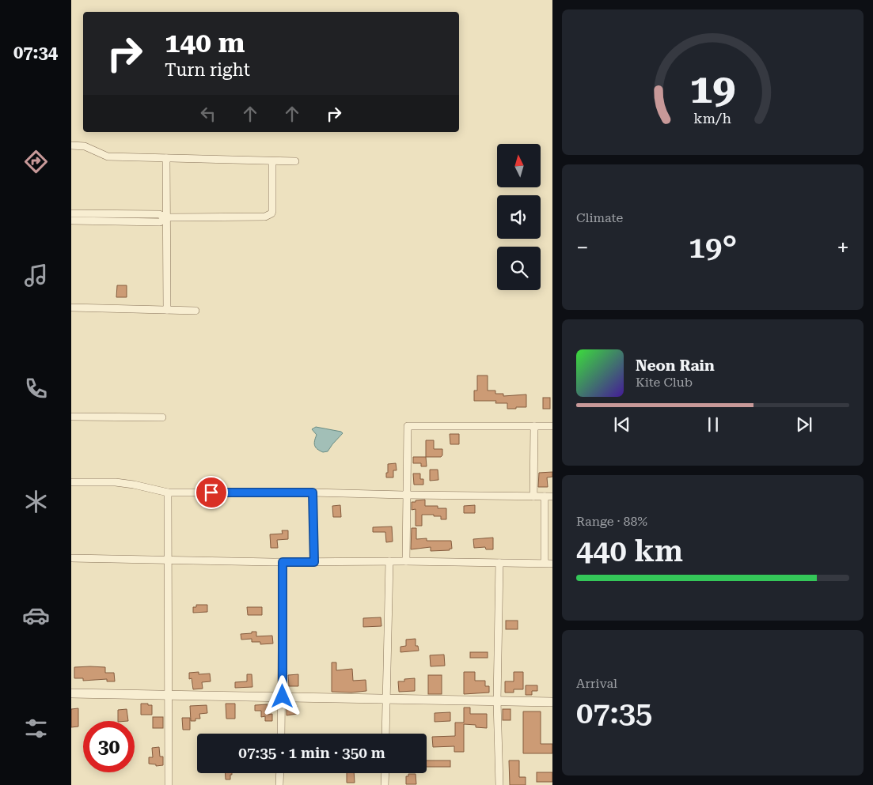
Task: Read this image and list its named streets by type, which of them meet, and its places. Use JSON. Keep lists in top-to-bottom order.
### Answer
{
  "north": "top",
  "page": {
    "tabs": "07:34",
    "turn": ["140 m", "Turn right"],
    "tile": [
      "Climate",
      ["Range · 88%", "440 km"],
      ["Arrival", "07:35"]
    ],
    "heat": ["−", "19°", "+"],
    "song": ["Neon Rain", "Kite Club"],
    "limit": "30",
    "trip": "07:35 · 1 min · 350 m",
    "gauge": ["19", "km/h"]
  }
}
